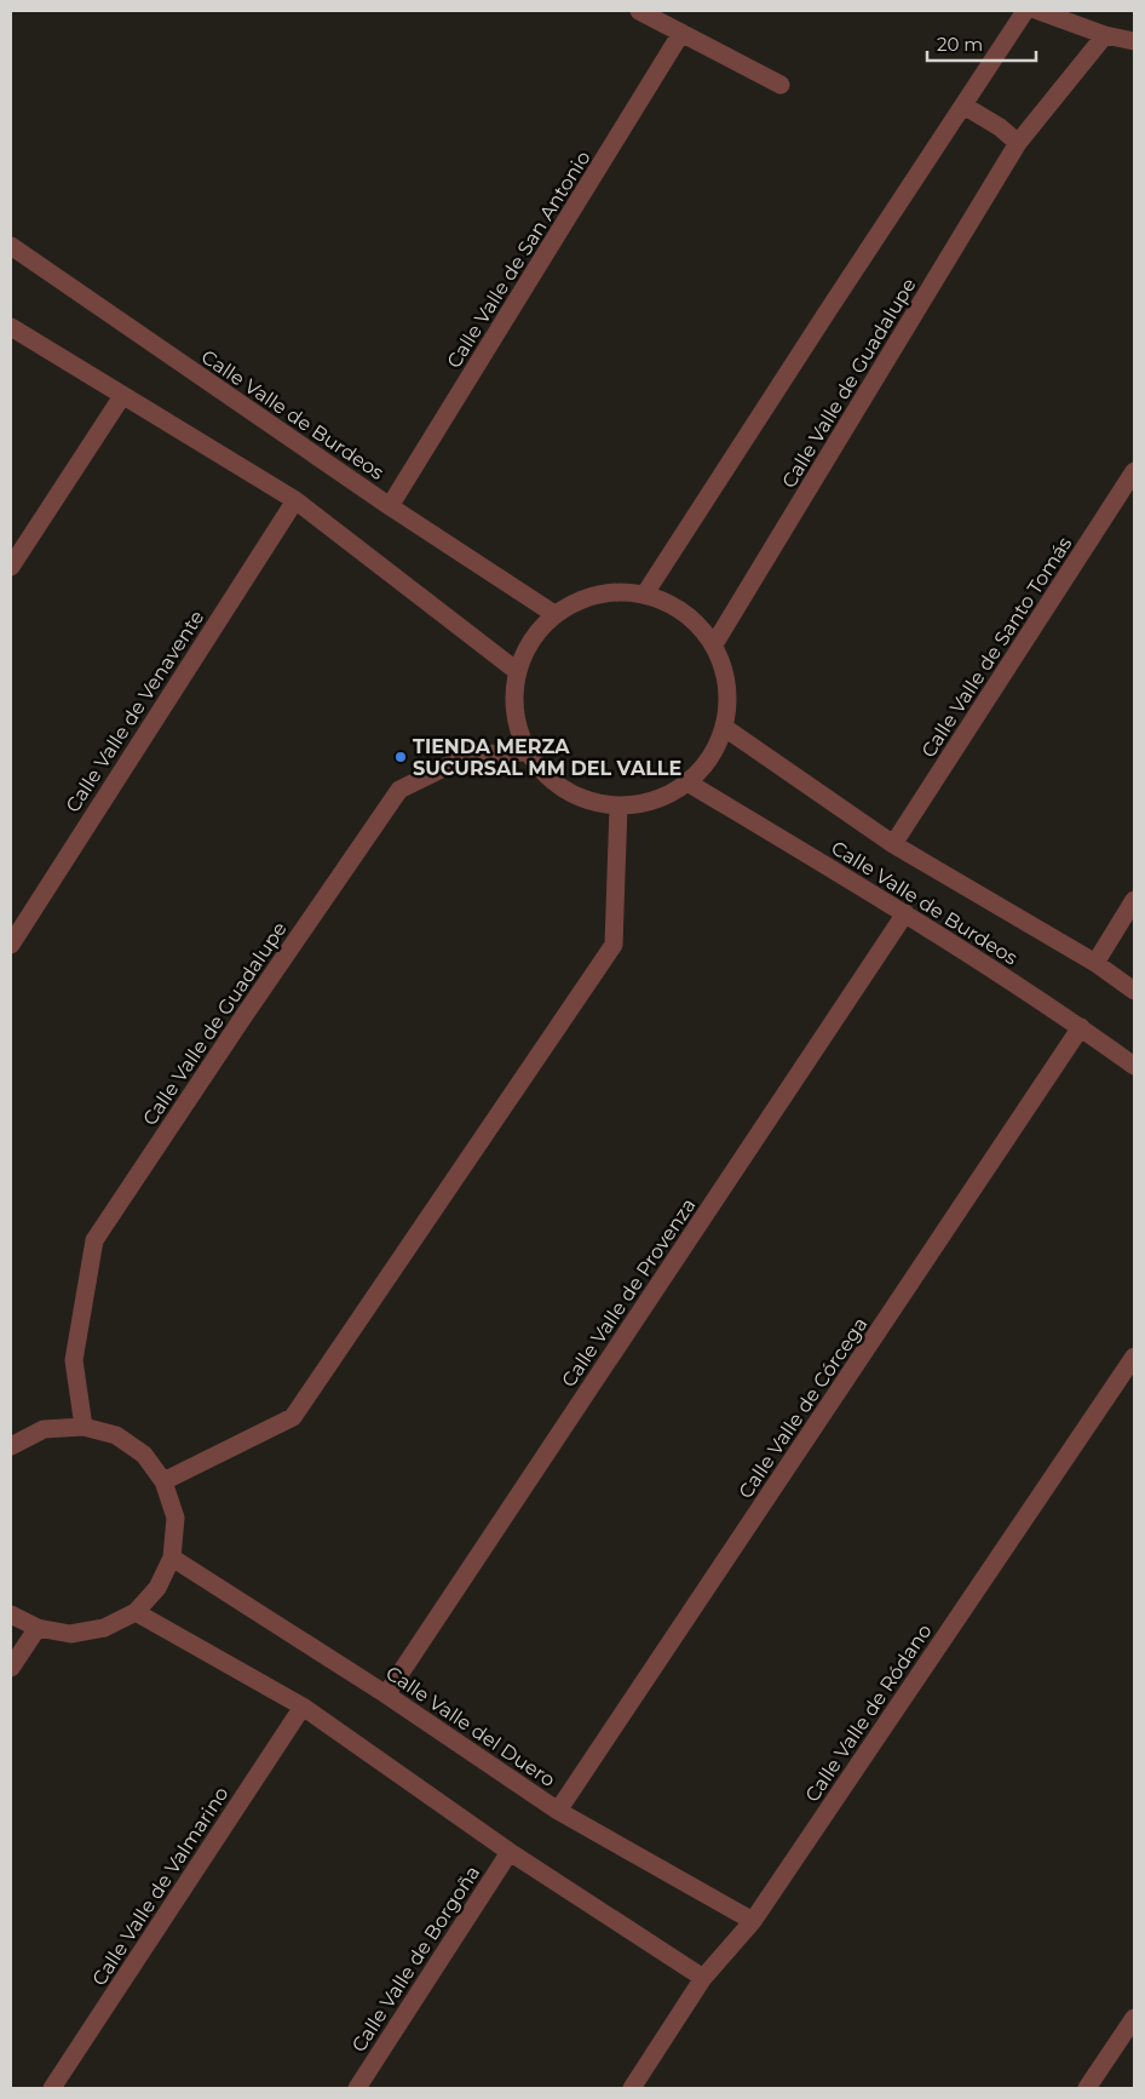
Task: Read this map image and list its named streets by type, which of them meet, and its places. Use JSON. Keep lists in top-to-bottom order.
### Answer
{
  "streets": {
    "street": [
      "Calle Valle de San Antonio",
      "Calle Valle de Guadalupe",
      "Calle Valle de Burdeos",
      "Calle Valle de Santo Tomás",
      "Calle Valle de Venavente",
      "Calle Valle de Provenza",
      "Calle Valle de Córcega",
      "Calle Valle de Ródano",
      "Calle Valle del Duero",
      "Calle Valle de Valmarino",
      "Calle Valle de Borgoña"
    ]
  },
  "crossings": [
    ["Calle Valle de San Antonio", "Calle Valle de Burdeos"],
    ["Calle Valle de Guadalupe", "Calle Valle de Burdeos"],
    ["Calle Valle de Burdeos", "Calle Valle de Santo Tomás"],
    ["Calle Valle de Burdeos", "Calle Valle de Provenza"],
    ["Calle Valle de Burdeos", "Calle Valle de Córcega"],
    ["Calle Valle de Provenza", "Calle Valle del Duero"],
    ["Calle Valle de Córcega", "Calle Valle del Duero"],
    ["Calle Valle de Ródano", "Calle Valle del Duero"]
  ],
  "places": ["TIENDA MERZA SUCURSAL MM DEL VALLE"],
  "scale_bar": "20 m"
}
